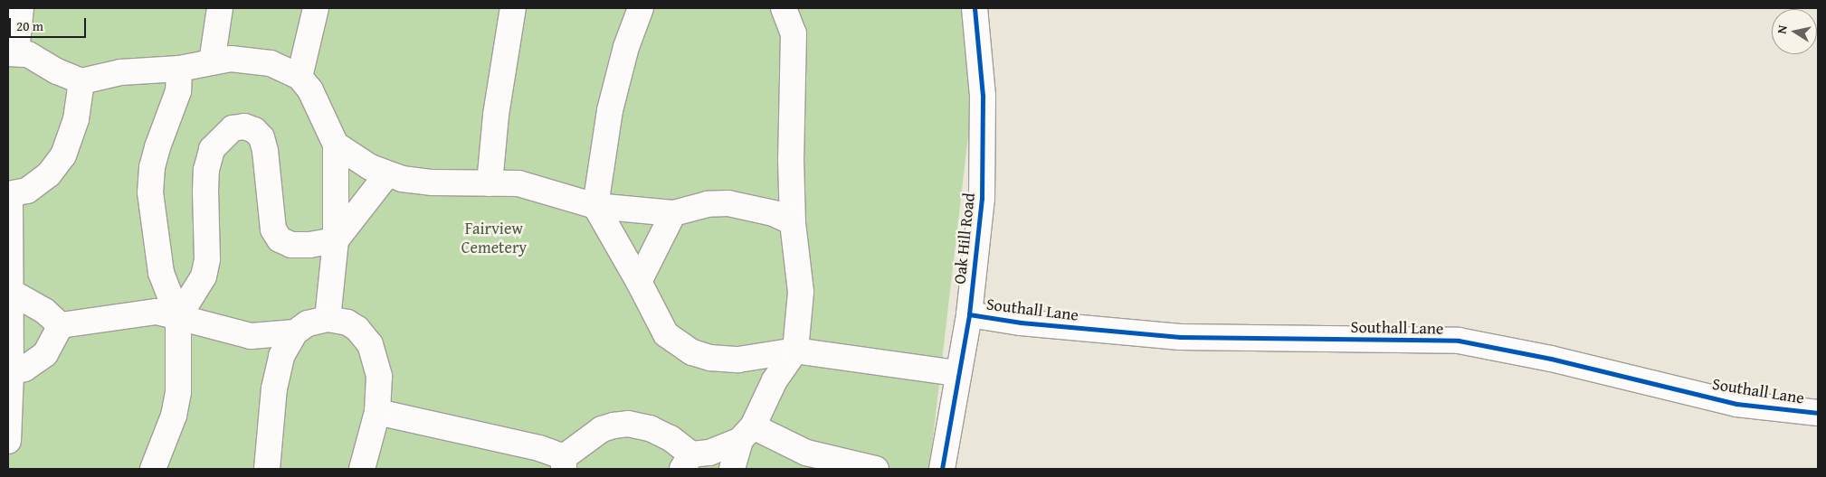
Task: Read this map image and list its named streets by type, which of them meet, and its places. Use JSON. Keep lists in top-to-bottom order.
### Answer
{
  "streets": {
    "street": ["Oak Hill Road", "Southall Lane"]
  },
  "crossings": [
    ["Oak Hill Road", "Southall Lane"]
  ],
  "parks": ["Fairview Cemetery"],
  "scale_bar": "20 m",
  "north": "left"
}
